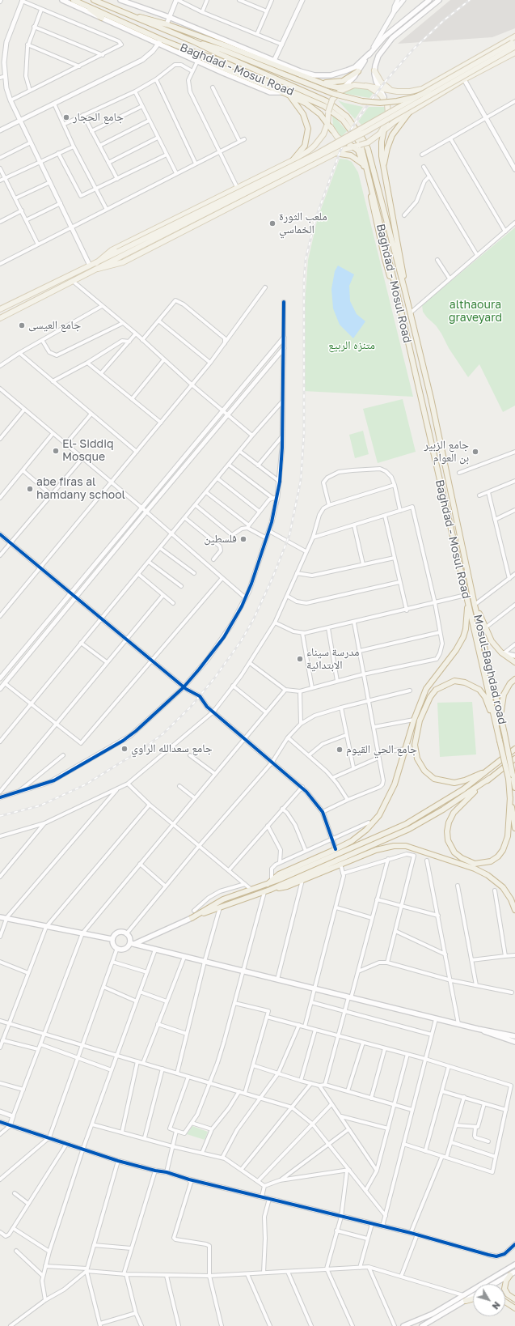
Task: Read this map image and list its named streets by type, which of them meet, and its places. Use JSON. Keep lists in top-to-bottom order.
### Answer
{
  "streets": {
    "highway": ["Baghdad - Mosul Road", "Mosul-Baghdad road"]
  },
  "crossings": [
    ["Baghdad - Mosul Road", "Mosul-Baghdad road"]
  ],
  "parks": ["althaoura graveyard", "متنزه الربيع"],
  "places": [
    "جامع الحجار",
    "ملعب الثورة الخماسي",
    "جامع العيسى",
    "El- Siddiq Mosque",
    "جامع الزبير بن العوام",
    "abe firas al hamdany school",
    "فلسطين",
    "مدرسة سيناء الابتدائية",
    "جامع سعدالله الراوي",
    "جامع الحي القيوم"
  ],
  "north": "bottom right"
}
